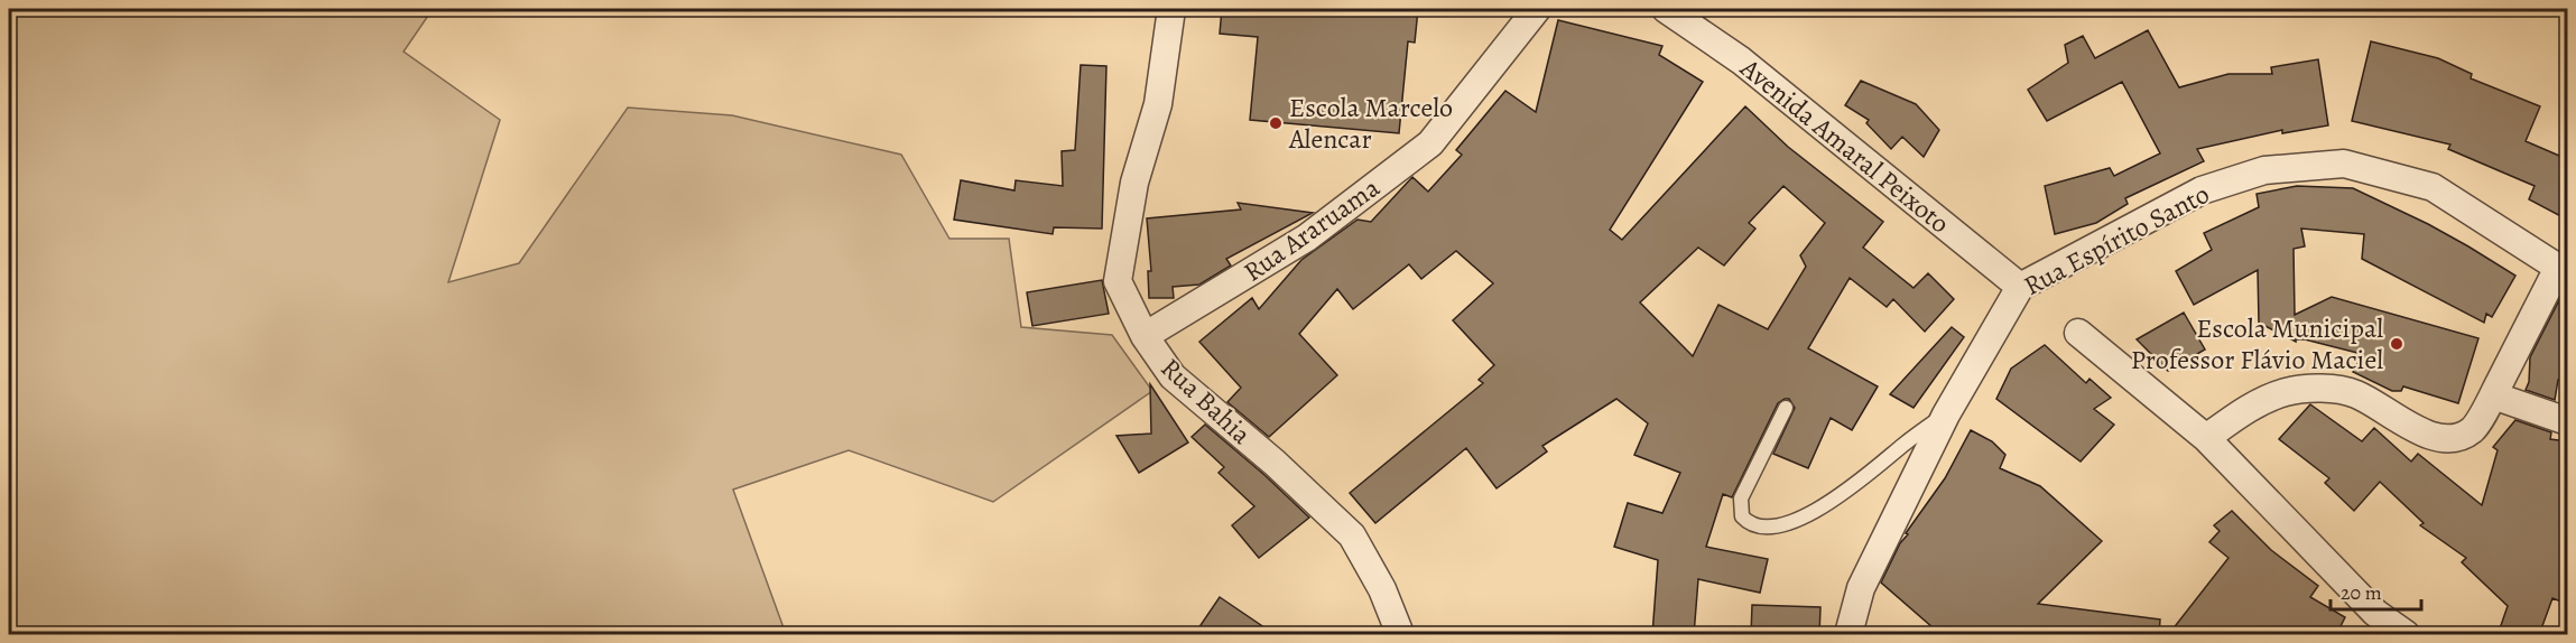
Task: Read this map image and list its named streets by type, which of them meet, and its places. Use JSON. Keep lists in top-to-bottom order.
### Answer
{
  "streets": {
    "street": [
      "Avenida Amaral Peixoto",
      "Rua Araruama",
      "Rua Espírito Santo",
      "Rua Bahia"
    ]
  },
  "crossings": [
    ["Avenida Amaral Peixoto", "Rua Espírito Santo"],
    ["Rua Araruama", "Rua Bahia"]
  ],
  "places": ["Escola Marcelo Alencar", "Escola Municipal Professor Flávio Maciel"],
  "scale_bar": "20 m"
}
